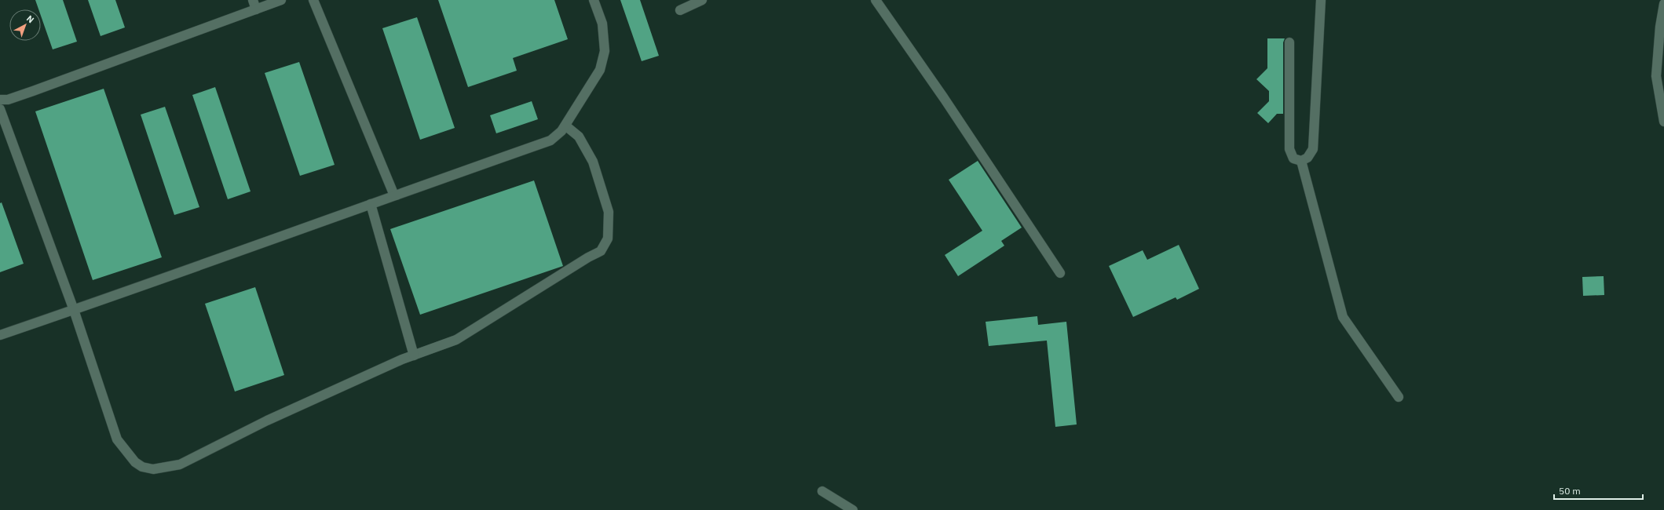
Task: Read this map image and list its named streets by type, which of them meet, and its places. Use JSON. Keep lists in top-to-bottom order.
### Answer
{
  "scale_bar": "50 m",
  "north": "top right"
}
